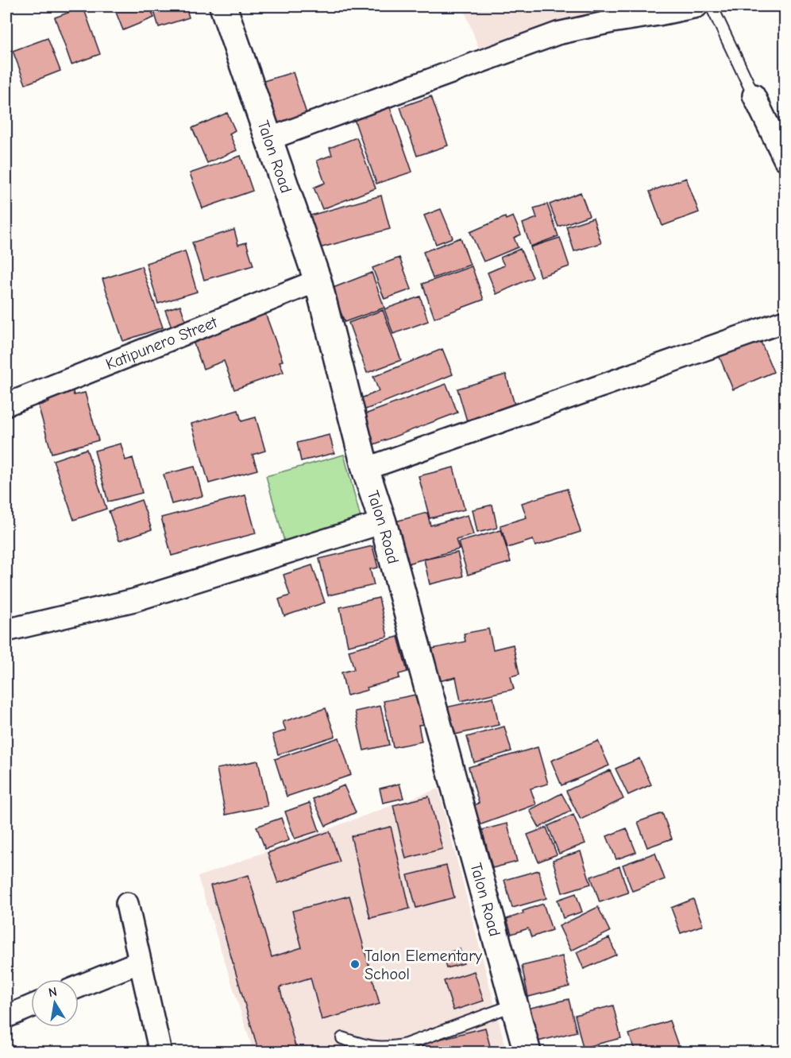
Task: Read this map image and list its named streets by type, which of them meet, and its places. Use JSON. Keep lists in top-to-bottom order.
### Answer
{
  "streets": {
    "street": ["Talon Road", "Katipunero Street"]
  },
  "crossings": [
    ["Talon Road", "Katipunero Street"]
  ],
  "places": ["Talon Elementary School"],
  "north": "top"
}
